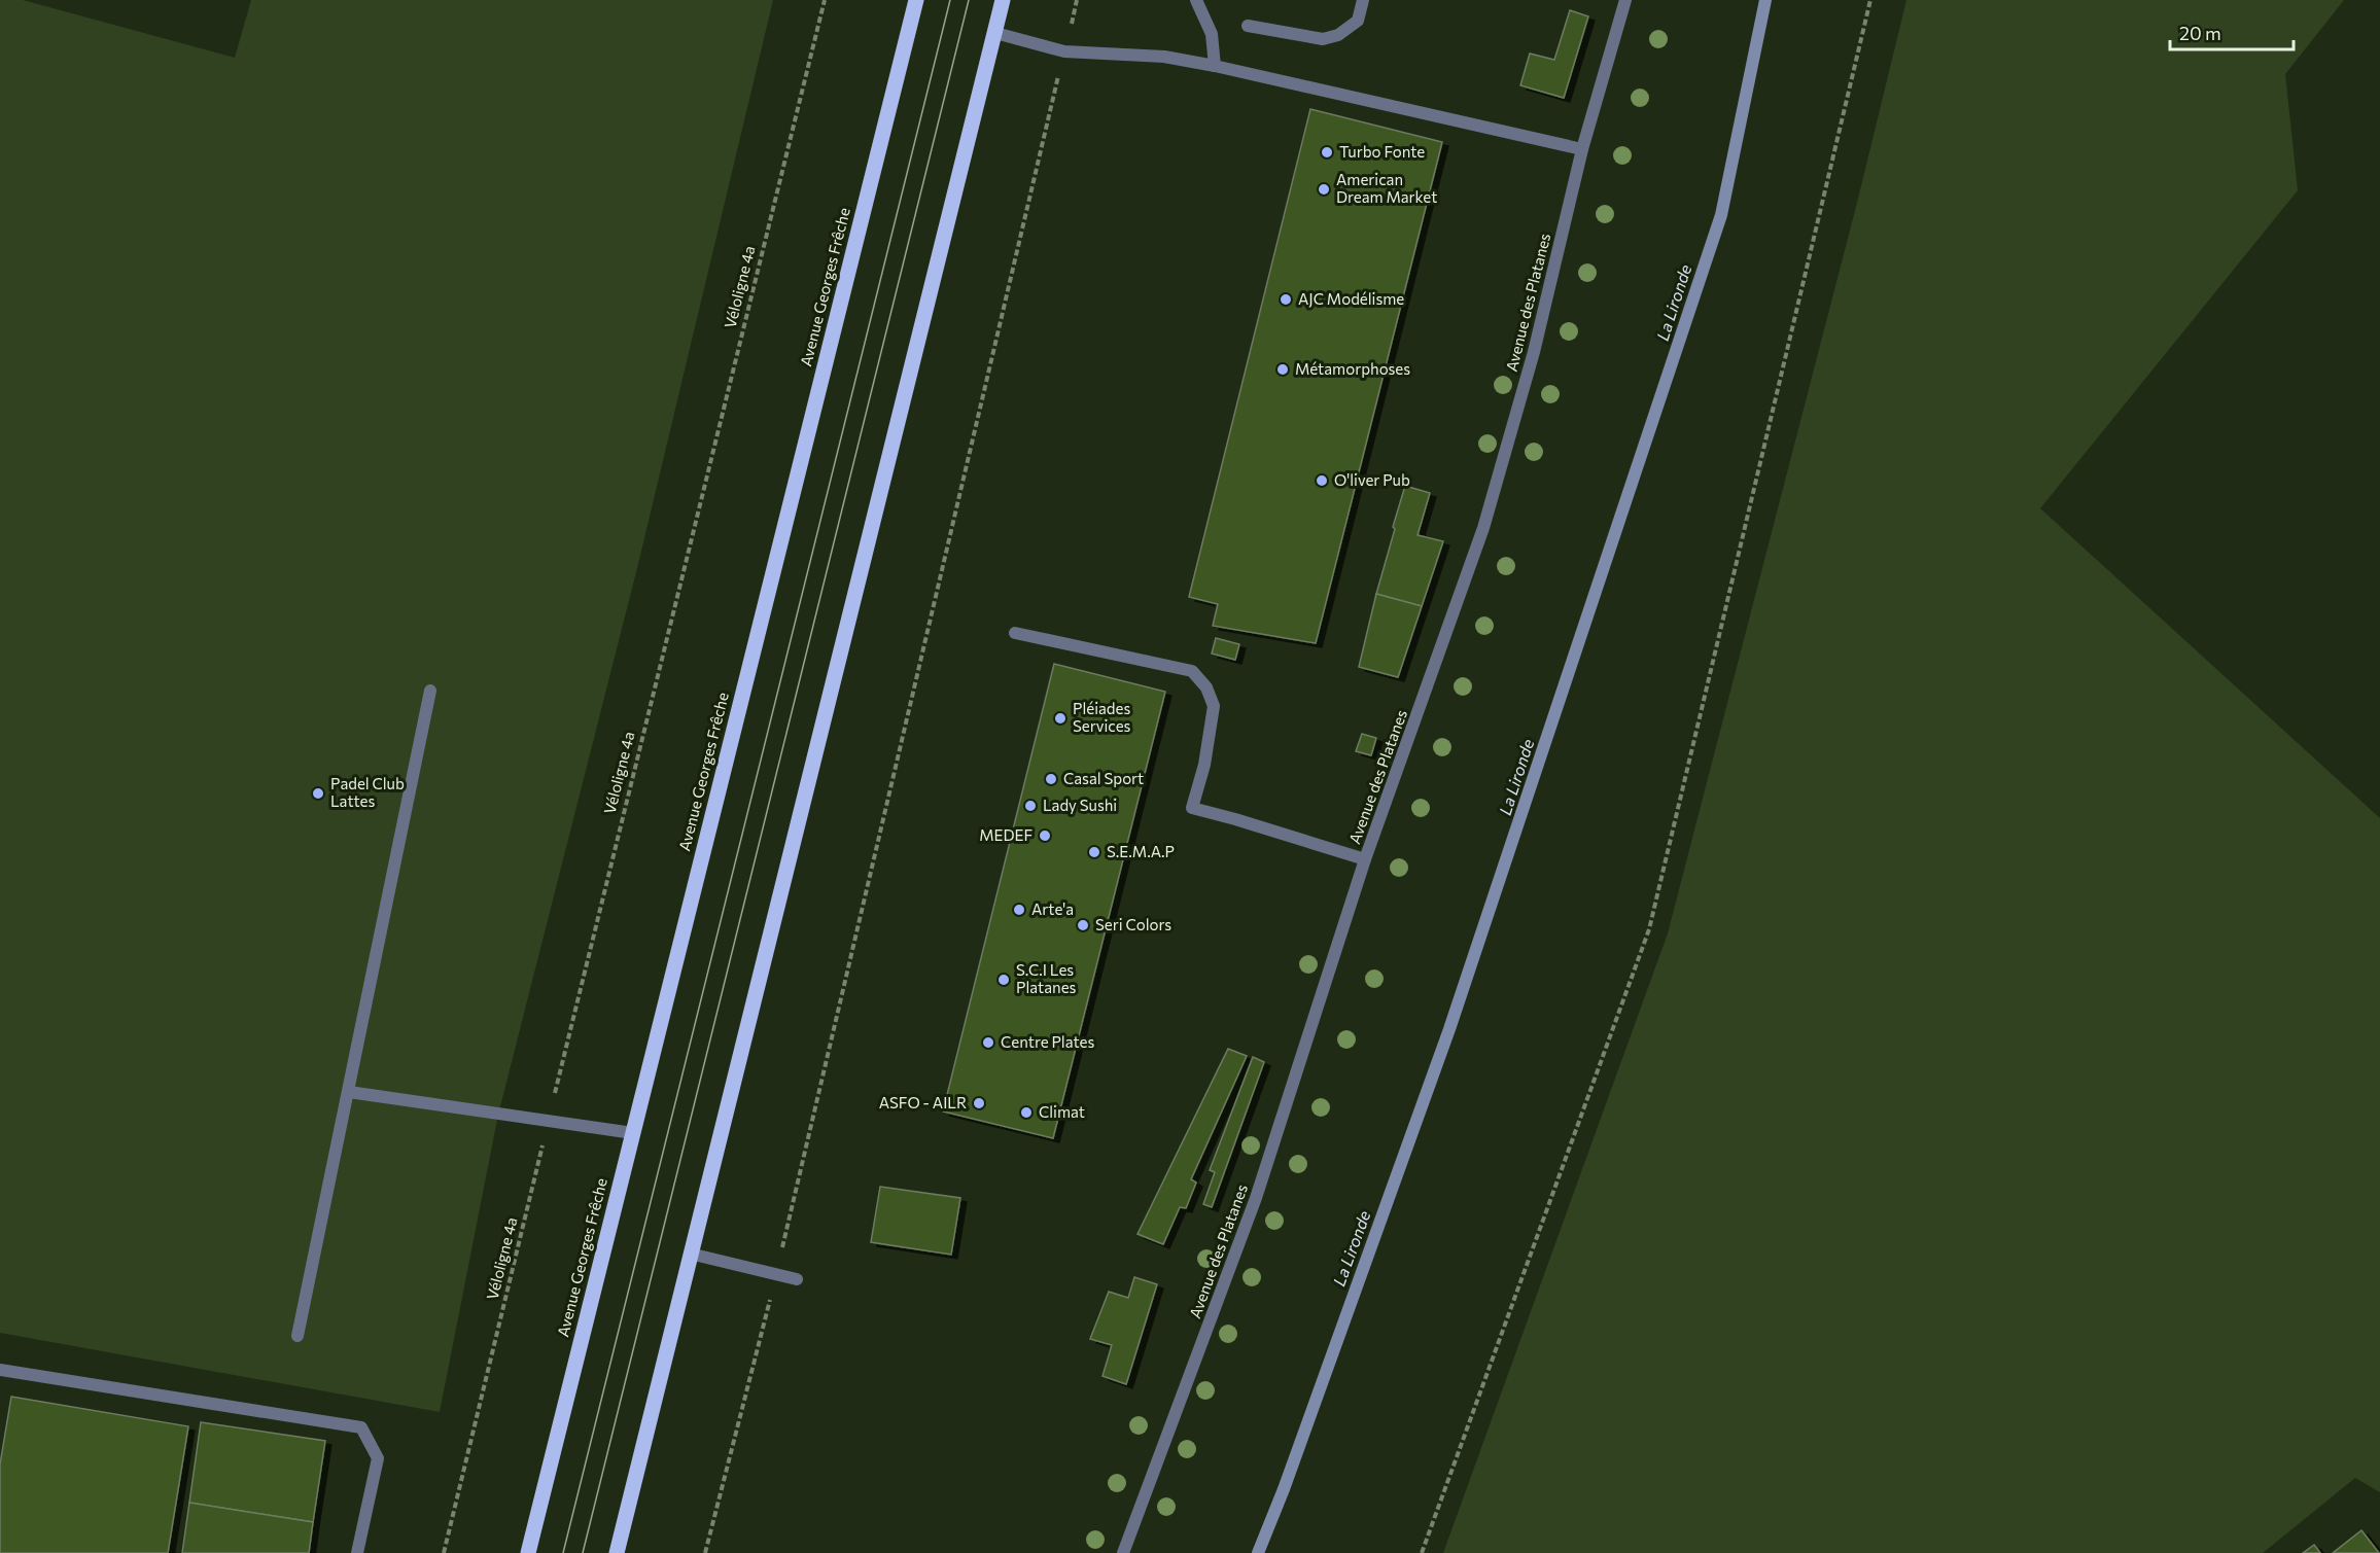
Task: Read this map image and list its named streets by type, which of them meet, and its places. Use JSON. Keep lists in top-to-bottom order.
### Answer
{
  "streets": {
    "main road": ["Avenue Georges Frêche"],
    "street": ["Avenue des Platanes"],
    "path": ["Véloligne 4a"]
  },
  "water": ["La Lironde"],
  "places": [
    "Turbo Fonte",
    "American Dream Market",
    "AJC Modélisme",
    "Métamorphoses",
    "O'liver Pub",
    "Pléiades Services",
    "Casal Sport",
    "Padel Club Lattes",
    "Lady Sushi",
    "MEDEF",
    "S.E.M.A.P",
    "Arte'a",
    "Seri Colors",
    "S.C.I Les Platanes",
    "Centre Plates",
    "ASFO - AILR",
    "Climat"
  ],
  "scale_bar": "20 m"
}
